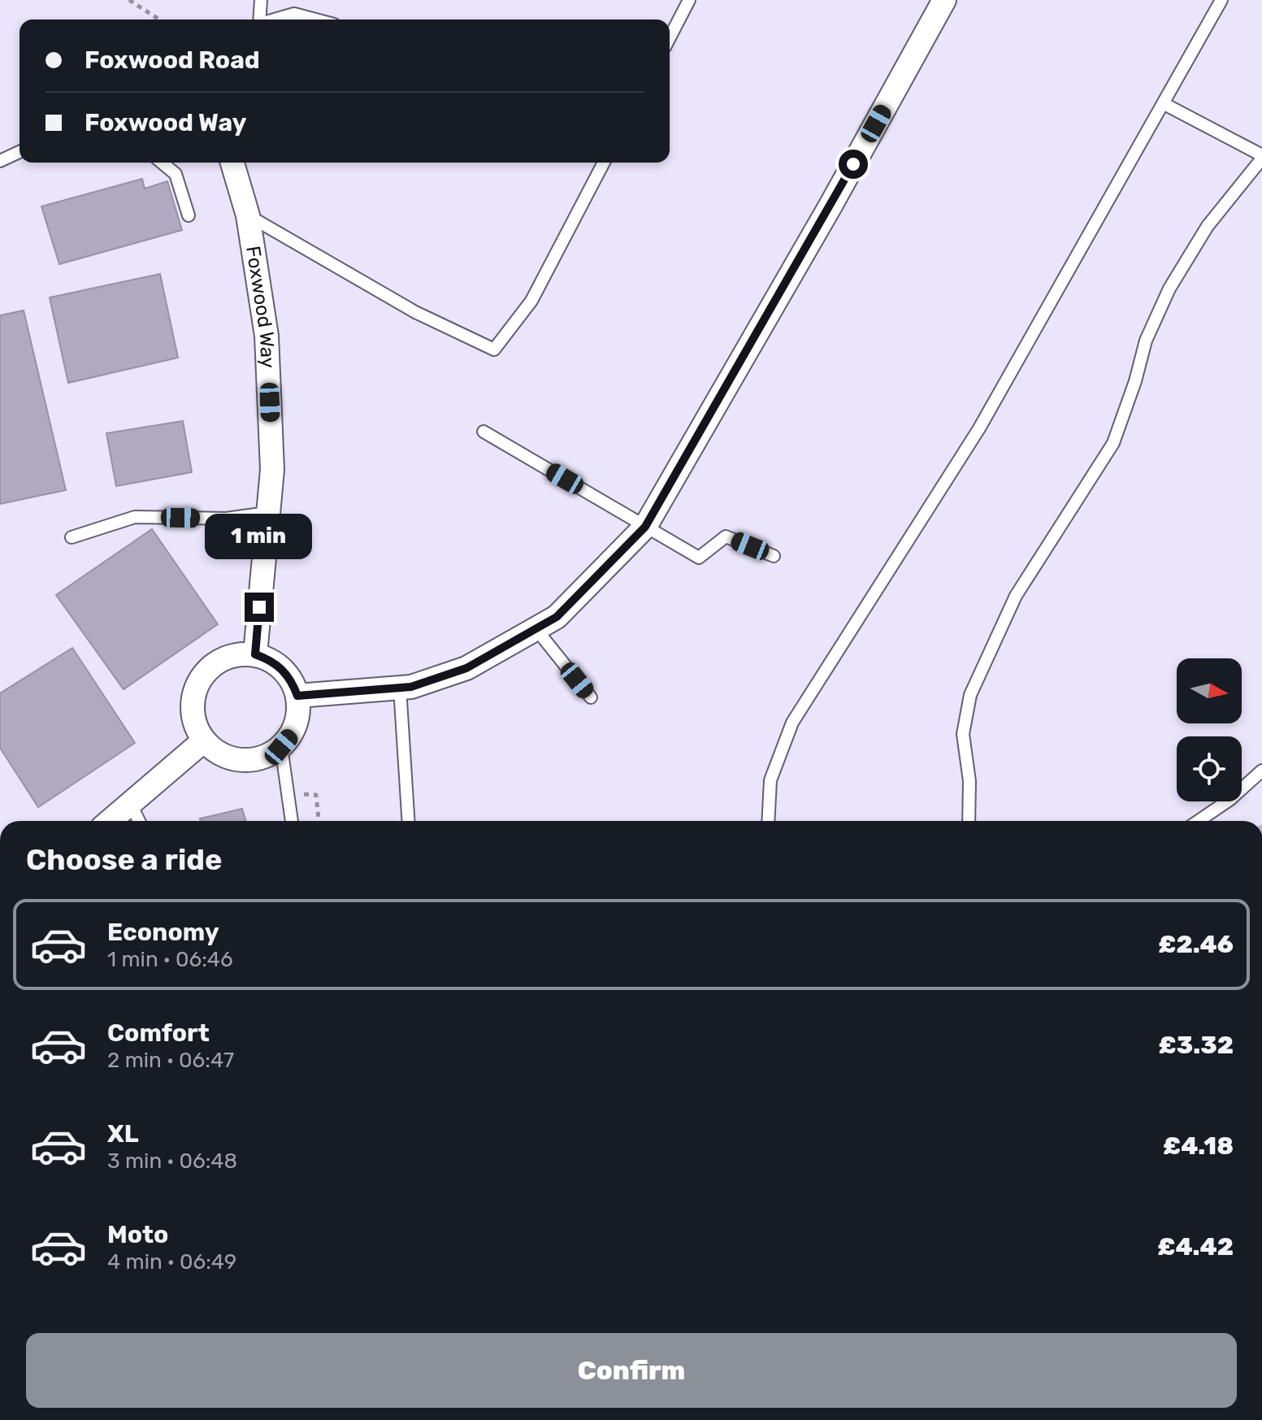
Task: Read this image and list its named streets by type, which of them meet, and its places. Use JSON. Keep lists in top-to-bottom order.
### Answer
{
  "streets": {
    "street": ["Foxwood Way"]
  },
  "north": "right",
  "page": {
    "banner": ["Foxwood Road", "Foxwood Way"],
    "bubble": "1 min",
    "heading": "Choose a ride",
    "list": [
      {
        "name": "Economy",
        "note": "1 min · 06:46",
        "value": "£2.46"
      },
      {
        "name": "Comfort",
        "note": "2 min · 06:47",
        "value": "£3.32"
      },
      {
        "name": "XL",
        "note": "3 min · 06:48",
        "value": "£4.18"
      },
      {
        "name": "Moto",
        "note": "4 min · 06:49",
        "value": "£4.42"
      }
    ],
    "buttons": "Confirm"
  }
}
